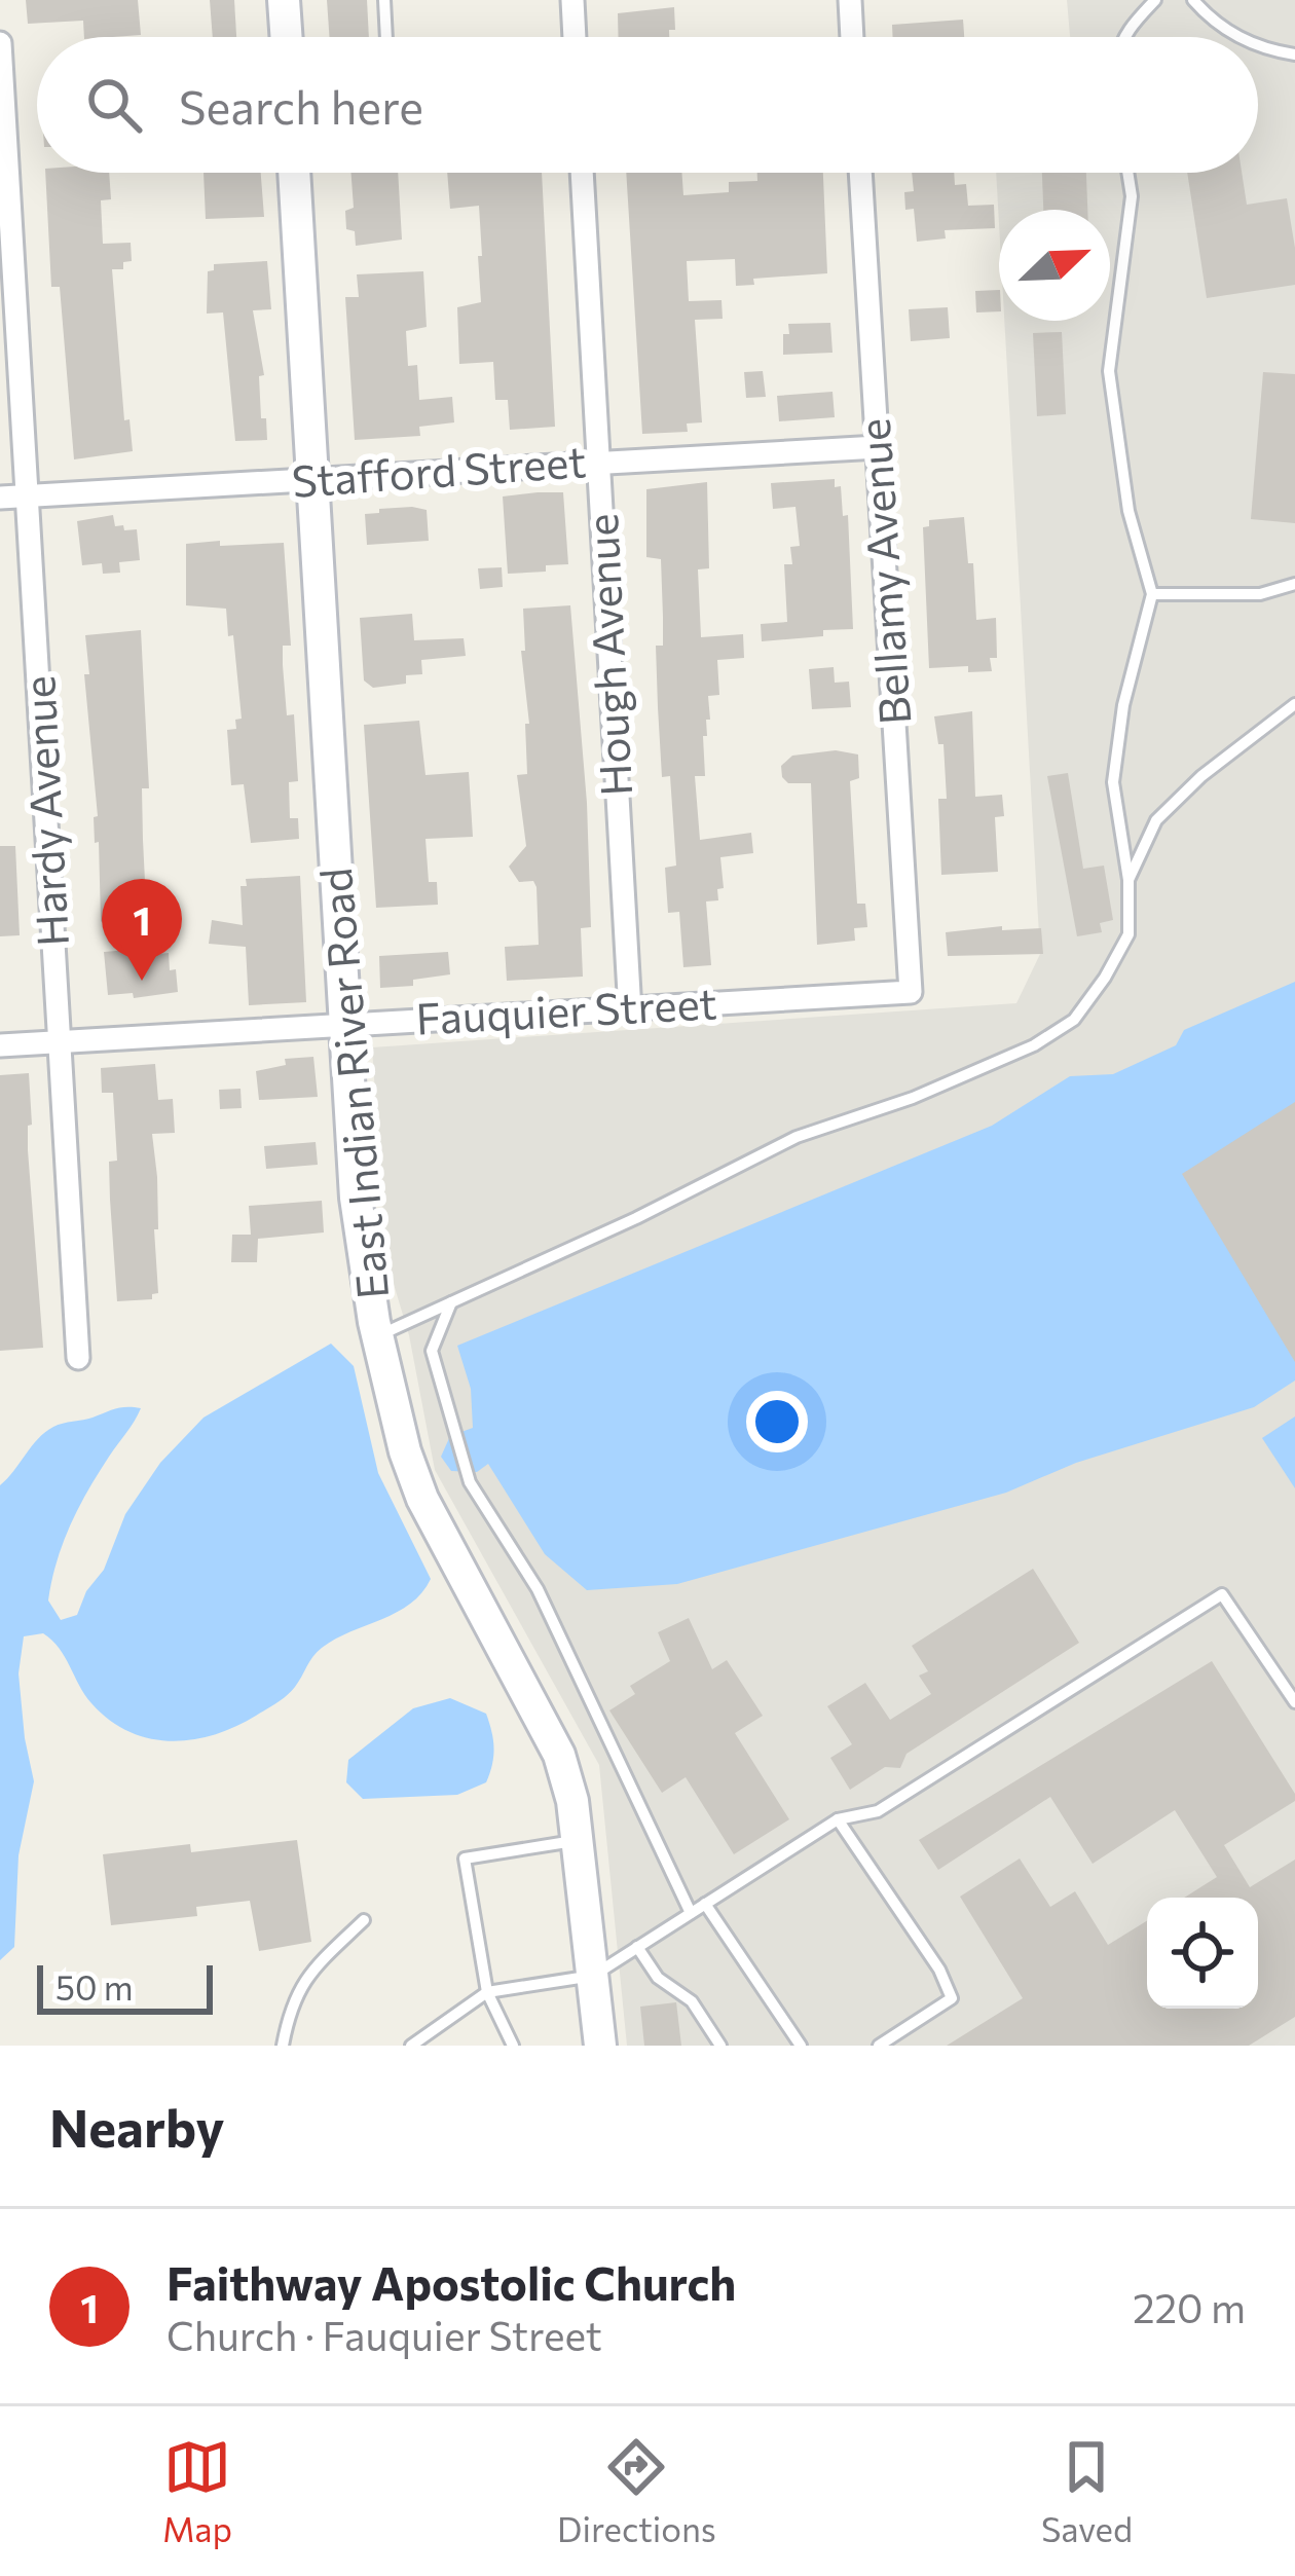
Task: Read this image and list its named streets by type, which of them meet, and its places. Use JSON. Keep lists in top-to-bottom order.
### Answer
{
  "streets": {
    "street": [
      "Stafford Street",
      "Bellamy Avenue",
      "Hough Avenue",
      "Hardy Avenue",
      "Fauquier Street",
      "East Indian River Road"
    ]
  },
  "crossings": [
    ["Stafford Street", "Bellamy Avenue"],
    ["Stafford Street", "Hough Avenue"],
    ["Stafford Street", "Hardy Avenue"],
    ["Stafford Street", "East Indian River Road"],
    ["Bellamy Avenue", "Fauquier Street"],
    ["Hough Avenue", "Fauquier Street"],
    ["Hardy Avenue", "Fauquier Street"],
    ["Fauquier Street", "East Indian River Road"]
  ],
  "scale_bar": "50 m",
  "north": "top right",
  "page": {
    "search": "Search here",
    "pins": "1",
    "scale": "50 m",
    "heading": "Nearby",
    "list": [
      {
        "mark": "1",
        "name": "Faithway Apostolic Church",
        "note": "Church · Fauquier Street",
        "value": "220 m"
      }
    ],
    "nav": ["Map", "Directions", "Saved"]
  }
}
